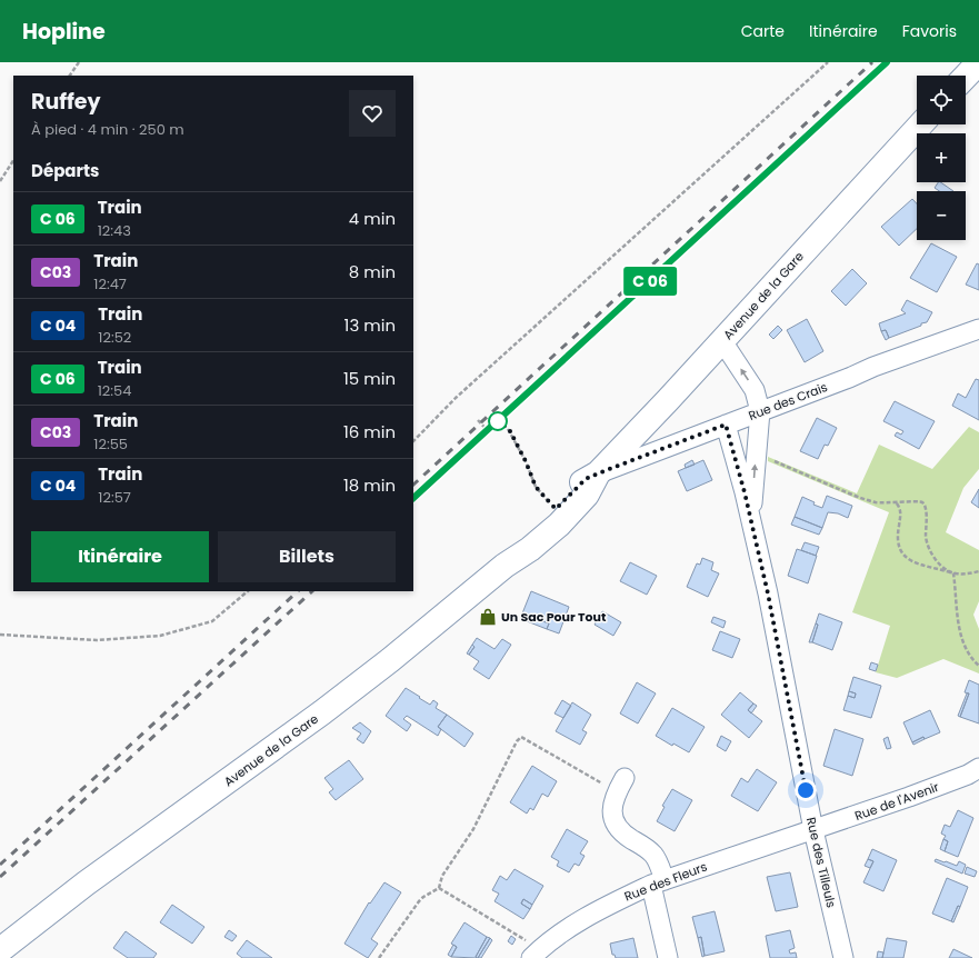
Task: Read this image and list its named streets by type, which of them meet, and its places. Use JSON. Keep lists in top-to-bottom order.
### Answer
{
  "streets": {
    "main road": ["Avenue de la Gare"],
    "street": [
      "Rue des Crais",
      "Rue de l'Avenir",
      "Rue des Tilleuls",
      "Rue des Fleurs"
    ]
  },
  "crossings": [
    ["Avenue de la Gare", "Rue des Crais"],
    ["Rue des Crais", "Rue des Tilleuls"],
    ["Rue de l'Avenir", "Rue des Tilleuls"],
    ["Rue de l'Avenir", "Rue des Fleurs"],
    ["Rue des Tilleuls", "Rue des Fleurs"]
  ],
  "places": {
    "shop": ["Un Sac Pour Tout"]
  },
  "page": {
    "header": "Hopline",
    "nav": ["Carte", "Itinéraire", "Favoris"],
    "on_map": "C 06",
    "map_buttons": ["+", "−"],
    "heading": [
      ["Ruffey", "À pied · 4 min · 250 m"],
      "Départs"
    ],
    "list": [
      {
        "mark": "C 06",
        "name": "Train",
        "note": "12:43",
        "value": "4 min"
      },
      {
        "mark": "C03",
        "name": "Train",
        "note": "12:47",
        "value": "8 min"
      },
      {
        "mark": "C 04",
        "name": "Train",
        "note": "12:52",
        "value": "13 min"
      },
      {
        "mark": "C 06",
        "name": "Train",
        "note": "12:54",
        "value": "15 min"
      },
      {
        "mark": "C03",
        "name": "Train",
        "note": "12:55",
        "value": "16 min"
      },
      {
        "mark": "C 04",
        "name": "Train",
        "note": "12:57",
        "value": "18 min"
      }
    ],
    "buttons": ["Itinéraire", "Billets"]
  }
}
